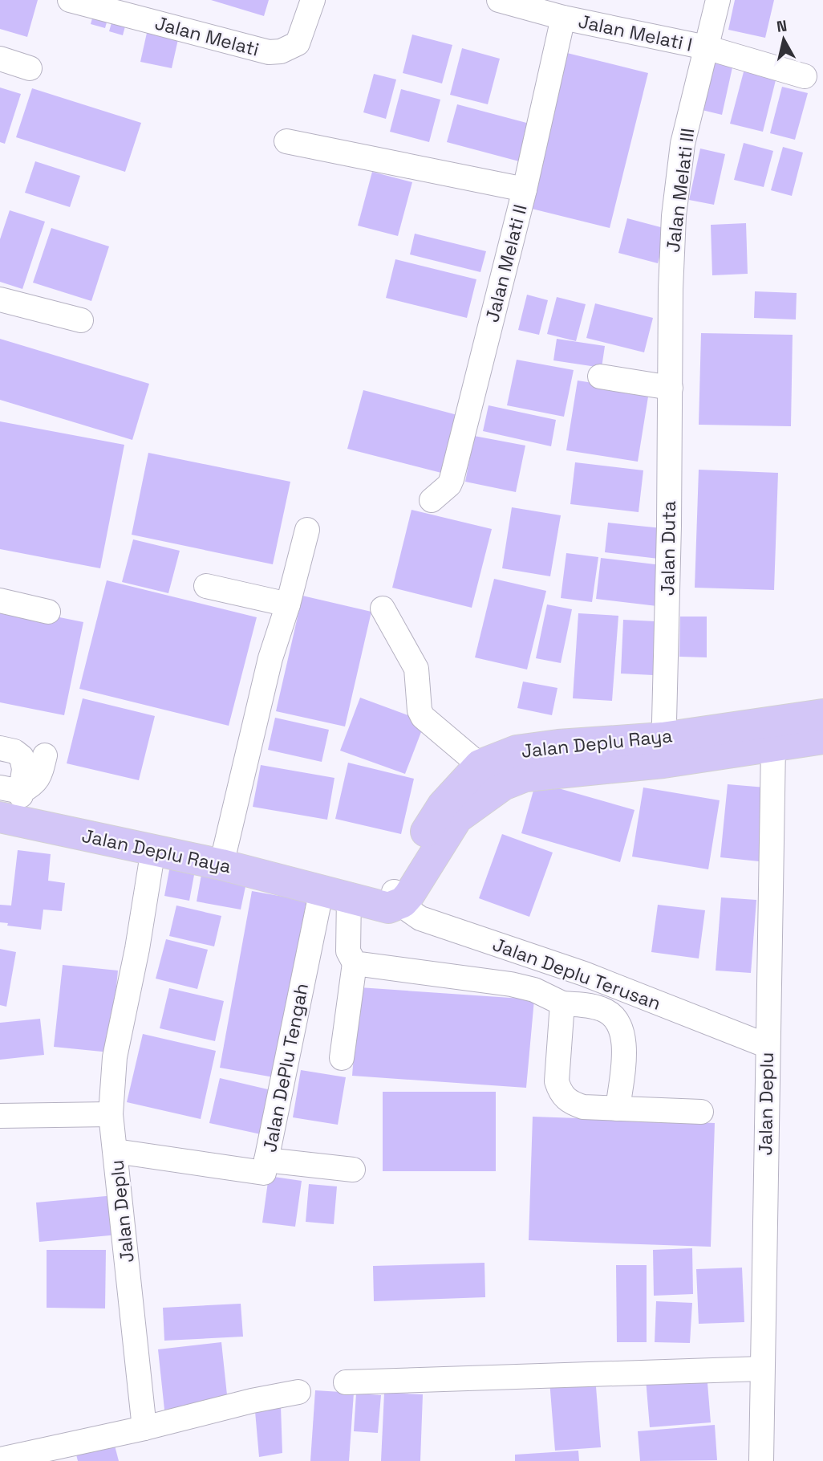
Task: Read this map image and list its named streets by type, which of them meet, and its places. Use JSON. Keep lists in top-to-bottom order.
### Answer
{
  "streets": {
    "main road": ["Jalan Deplu Raya"],
    "street": [
      "Jalan Melati I",
      "Jalan Melati",
      "Jalan Melati III",
      "Jalan Melati II",
      "Jalan Duta",
      "Jalan Deplu Terusan",
      "Jalan DePlu Tengah",
      "Jalan Deplu"
    ]
  },
  "crossings": [
    ["Jalan Melati I", "Jalan Melati III"],
    ["Jalan Melati I", "Jalan Melati II"],
    ["Jalan Melati III", "Jalan Duta"],
    ["Jalan Duta", "Jalan Deplu Raya"],
    ["Jalan Deplu Raya", "Jalan Deplu Terusan"],
    ["Jalan Deplu Raya", "Jalan DePlu Tengah"],
    ["Jalan Deplu Raya", "Jalan Deplu"],
    ["Jalan Deplu Terusan", "Jalan DePlu Tengah"],
    ["Jalan Deplu Terusan", "Jalan Deplu"]
  ],
  "north": "top"
}
